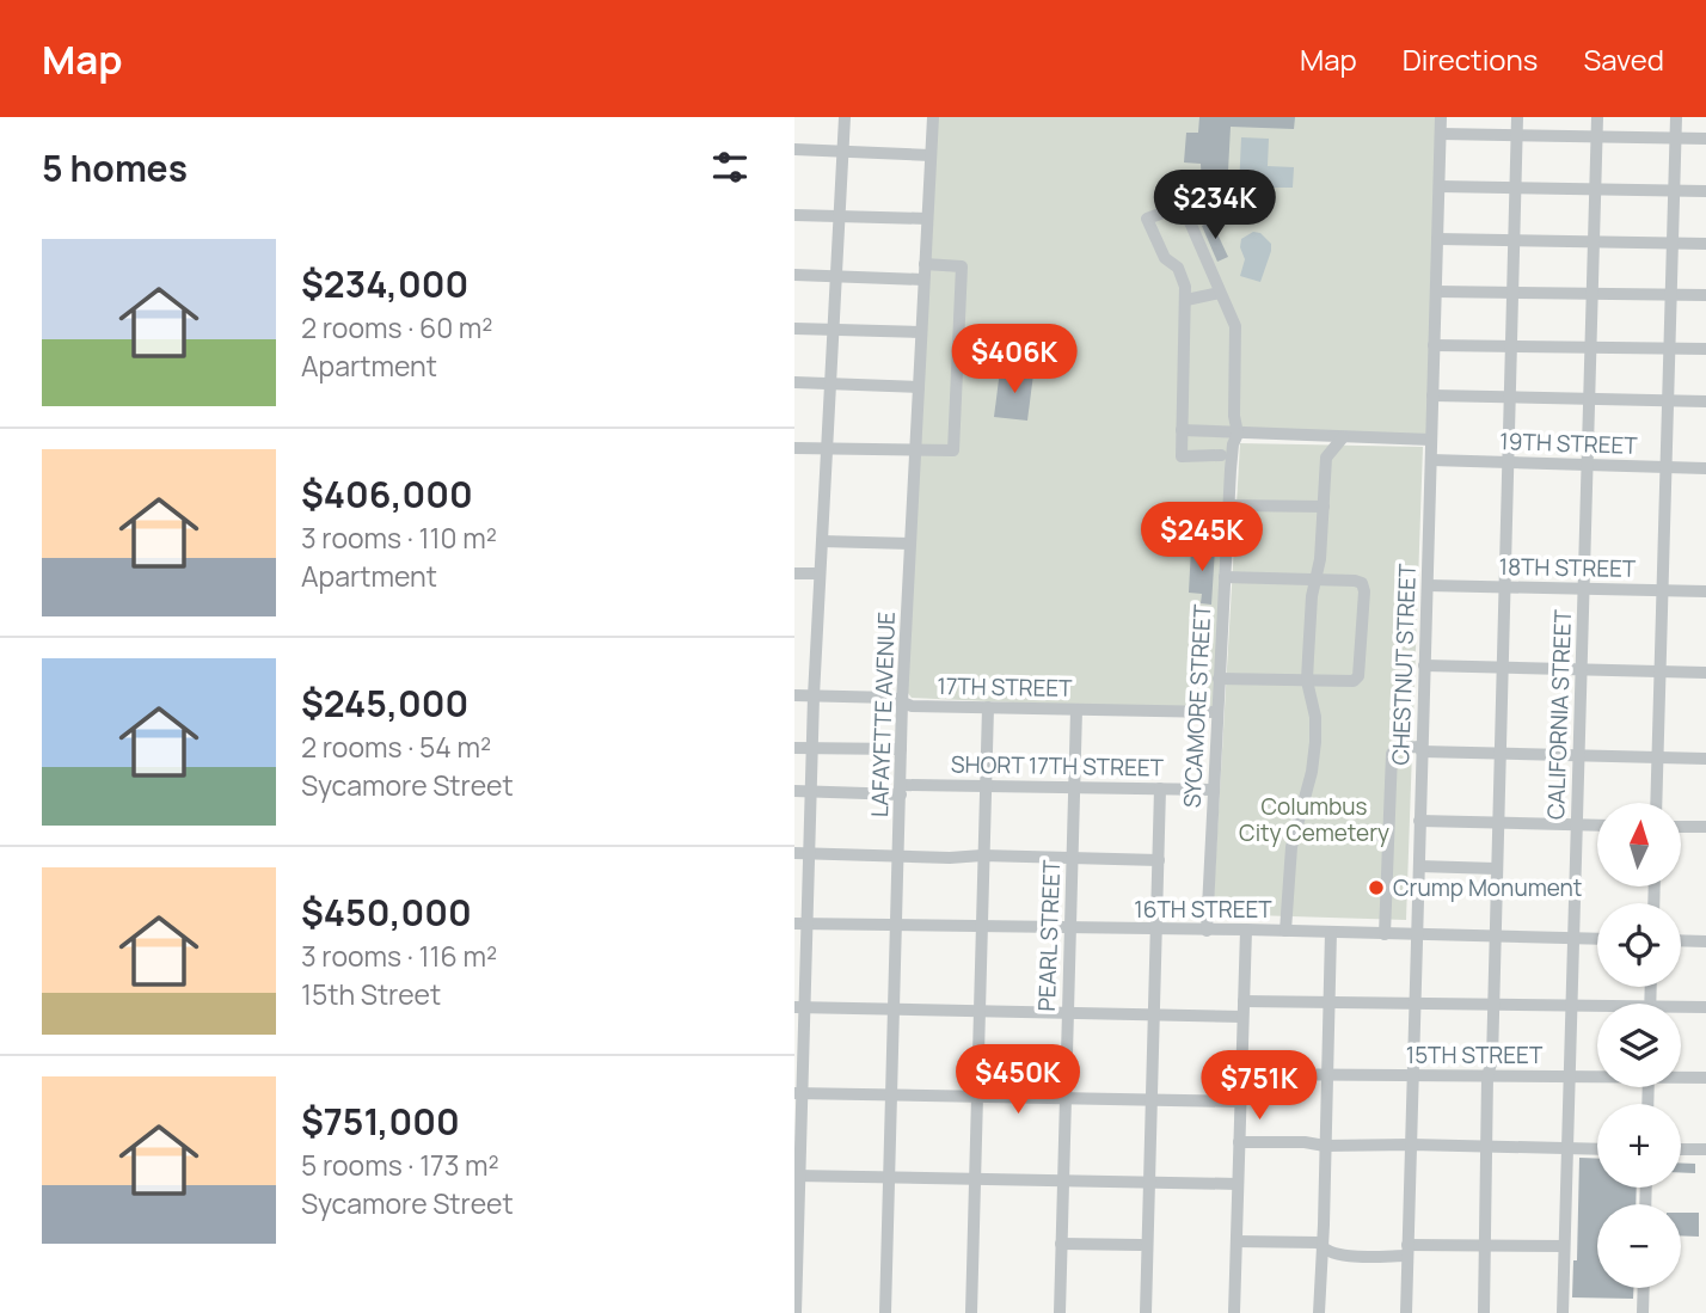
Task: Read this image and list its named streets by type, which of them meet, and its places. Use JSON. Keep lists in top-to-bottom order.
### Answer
{
  "streets": {
    "street": [
      "19TH STREET",
      "18TH STREET",
      "CHESTNUT STREET",
      "17TH STREET",
      "SYCAMORE STREET",
      "LAFAYETTE AVENUE",
      "CALIFORNIA STREET",
      "SHORT 17TH STREET",
      "16TH STREET",
      "PEARL STREET",
      "15TH STREET"
    ]
  },
  "crossings": [
    ["19TH STREET", "CHESTNUT STREET"],
    ["19TH STREET", "CALIFORNIA STREET"],
    ["18TH STREET", "CHESTNUT STREET"],
    ["18TH STREET", "CALIFORNIA STREET"],
    ["CHESTNUT STREET", "16TH STREET"],
    ["CHESTNUT STREET", "15TH STREET"],
    ["17TH STREET", "SYCAMORE STREET"],
    ["17TH STREET", "LAFAYETTE AVENUE"],
    ["17TH STREET", "PEARL STREET"],
    ["SYCAMORE STREET", "SHORT 17TH STREET"],
    ["SYCAMORE STREET", "16TH STREET"],
    ["LAFAYETTE AVENUE", "SHORT 17TH STREET"],
    ["LAFAYETTE AVENUE", "16TH STREET"],
    ["CALIFORNIA STREET", "16TH STREET"],
    ["CALIFORNIA STREET", "15TH STREET"],
    ["SHORT 17TH STREET", "PEARL STREET"],
    ["16TH STREET", "PEARL STREET"]
  ],
  "parks": ["Columbus City Cemetery"],
  "places": ["Crump Monument"],
  "north": "top",
  "page": {
    "header": "Map",
    "nav": ["Map", "Directions", "Saved"],
    "heading": "5 homes",
    "price": [
      "$234K",
      "$406K",
      "$245K",
      "$450K",
      "$751K"
    ],
    "list": [
      {
        "name": "$234,000",
        "note": "2 rooms · 60 m² · Apartment"
      },
      {
        "name": "$406,000",
        "note": "3 rooms · 110 m² · Apartment"
      },
      {
        "name": "$245,000",
        "note": "2 rooms · 54 m² · Sycamore Street"
      },
      {
        "name": "$450,000",
        "note": "3 rooms · 116 m² · 15th Street"
      },
      {
        "name": "$751,000",
        "note": "5 rooms · 173 m² · Sycamore Street"
      }
    ],
    "map_buttons": ["+", "−"]
  }
}
